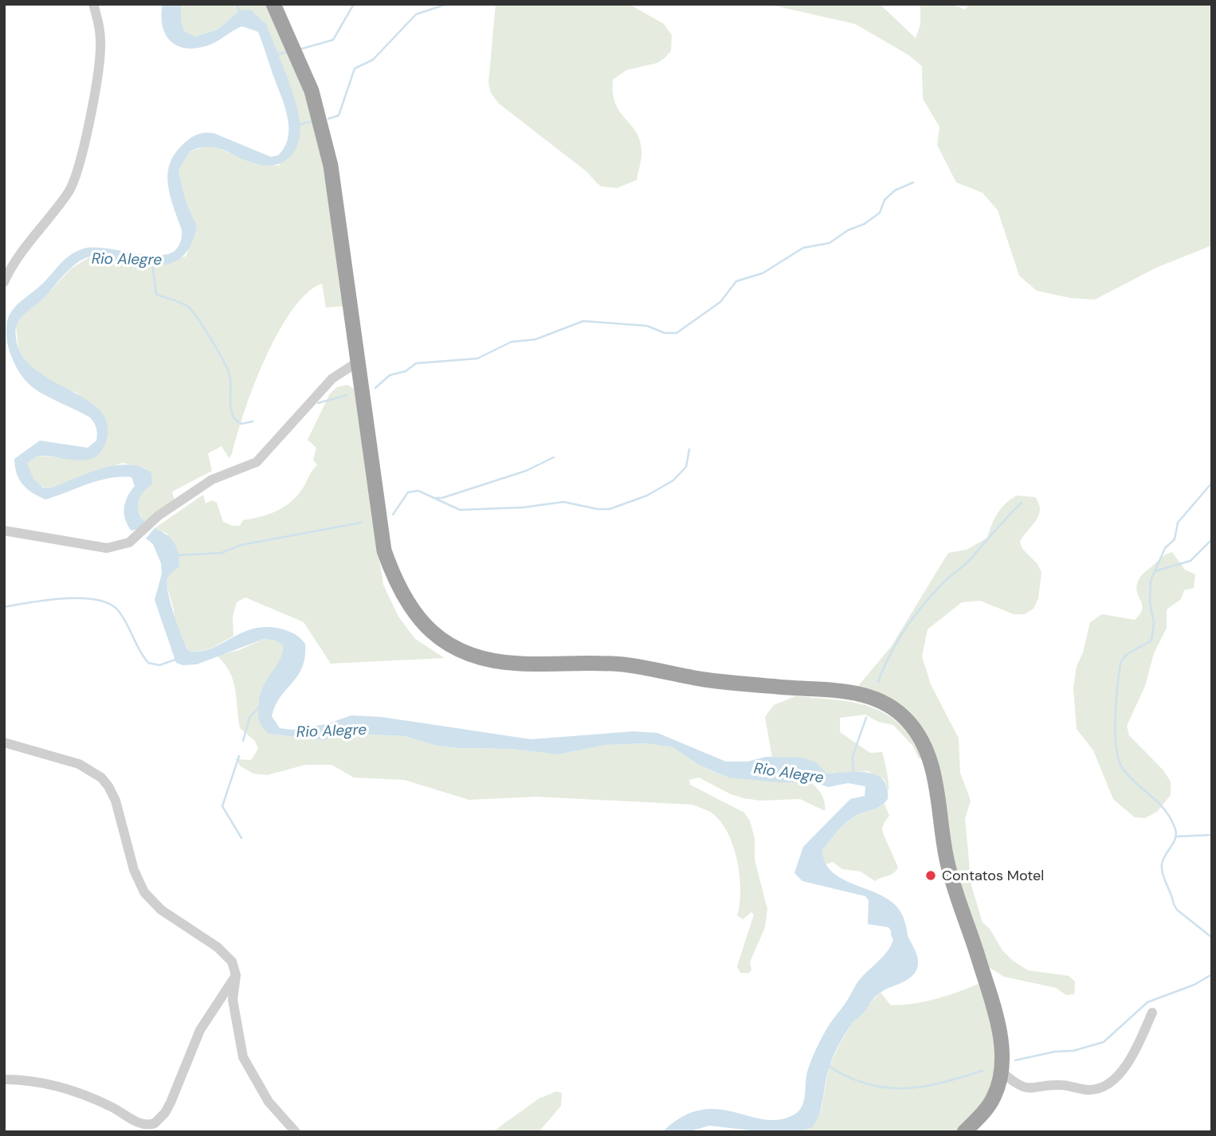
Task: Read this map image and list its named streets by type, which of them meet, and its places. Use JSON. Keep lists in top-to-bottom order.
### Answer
{
  "water": ["Rio Alegre"],
  "places": ["Contatos Motel"]
}
